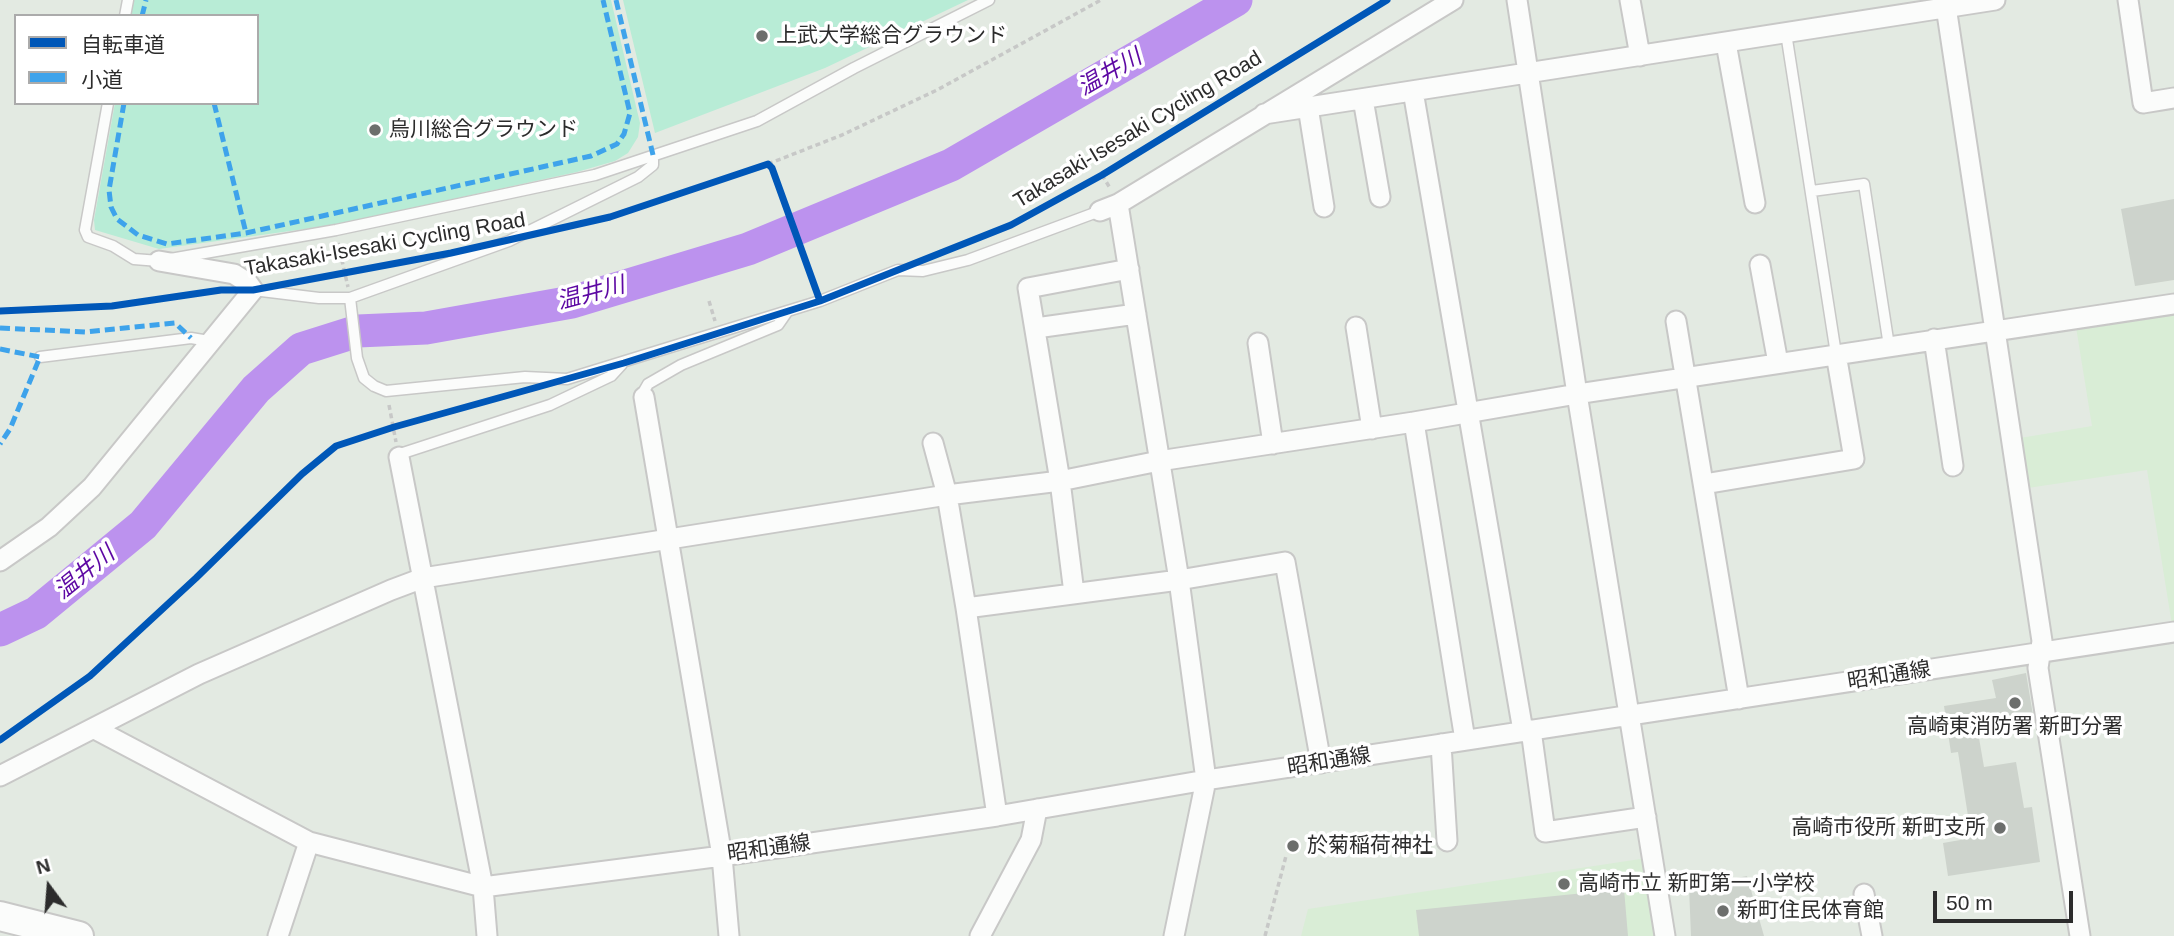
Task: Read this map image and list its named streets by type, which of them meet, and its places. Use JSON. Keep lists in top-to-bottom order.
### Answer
{
  "streets": {
    "street": ["昭和通線"],
    "cycle path": ["Takasaki-Isesaki Cycling Road"]
  },
  "water": ["温井川"],
  "places": [
    "上武大学総合グラウンド",
    "烏川総合グラウンド",
    "高崎東消防署 新町分署",
    "高崎市役所 新町支所",
    "於菊稲荷神社",
    "高崎市立 新町第一小学校",
    "新町住民体育館"
  ],
  "legend": ["自転車道", "小道"],
  "scale_bar": "50 m",
  "north": "top"
}
